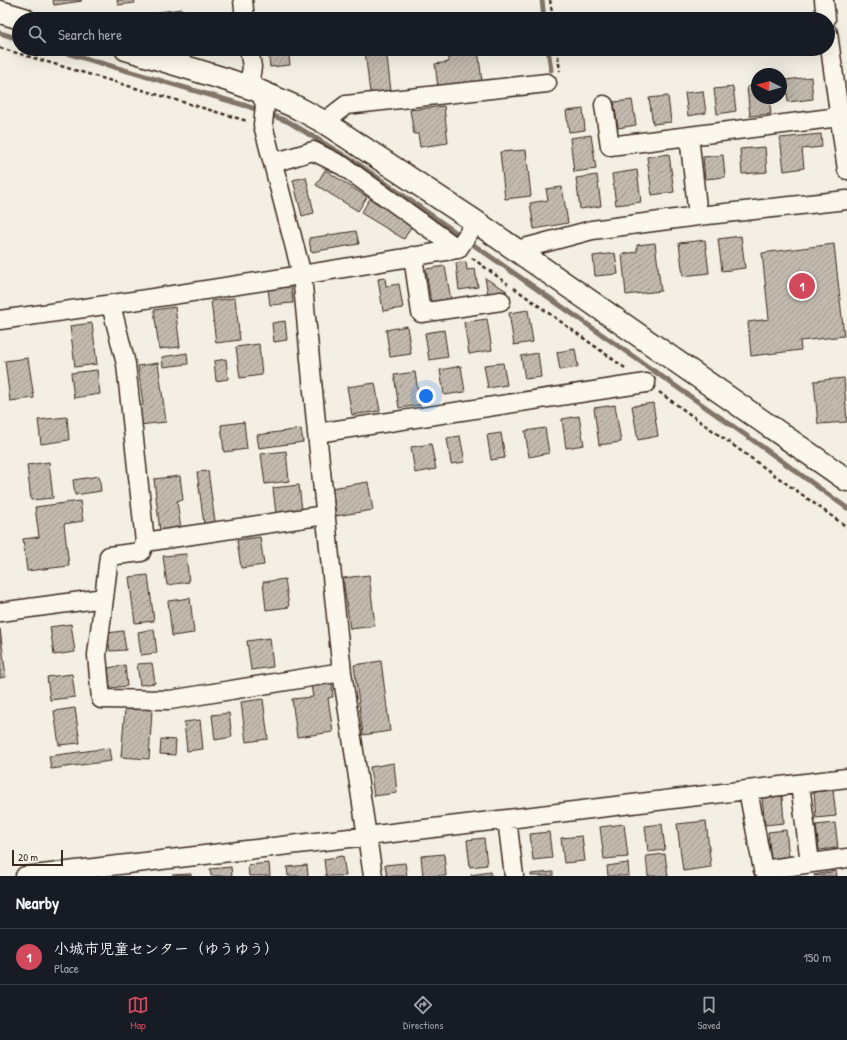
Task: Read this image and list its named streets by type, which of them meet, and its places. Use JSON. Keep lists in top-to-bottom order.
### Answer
{
  "scale_bar": "20 m",
  "north": "left",
  "page": {
    "search": "Search here",
    "pins": "1",
    "scale": "20 m",
    "heading": "Nearby",
    "list": [
      {
        "mark": "1",
        "name": "小城市児童センター（ゆうゆう）",
        "note": "Place",
        "value": "150 m"
      }
    ],
    "nav": ["Map", "Directions", "Saved"]
  }
}
